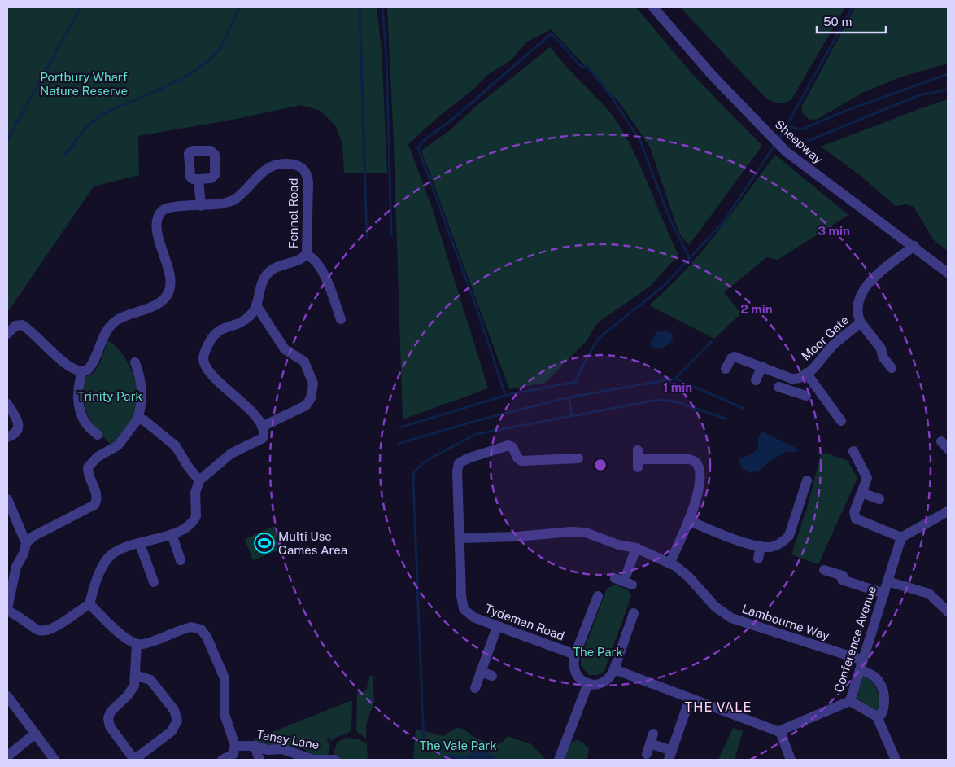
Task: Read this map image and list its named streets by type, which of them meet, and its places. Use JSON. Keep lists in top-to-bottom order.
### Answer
{
  "streets": {
    "street": [
      "Sheepway",
      "Fennel Road",
      "Moor Gate",
      "Tydeman Road",
      "Lambourne Way",
      "Conference Avenue",
      "Tansy Lane"
    ]
  },
  "crossings": [
    ["Sheepway", "Moor Gate"],
    ["Tydeman Road", "Lambourne Way"],
    ["Lambourne Way", "Conference Avenue"]
  ],
  "districts": ["THE VALE"],
  "parks": [
    "Portbury Wharf Nature Reserve",
    "Trinity Park",
    "The Park",
    "The Vale Park"
  ],
  "places": {
    "sports": ["Multi Use Games Area"]
  },
  "scale_bar": "50 m",
  "rings": ["3 min", "2 min", "1 min"]
}
